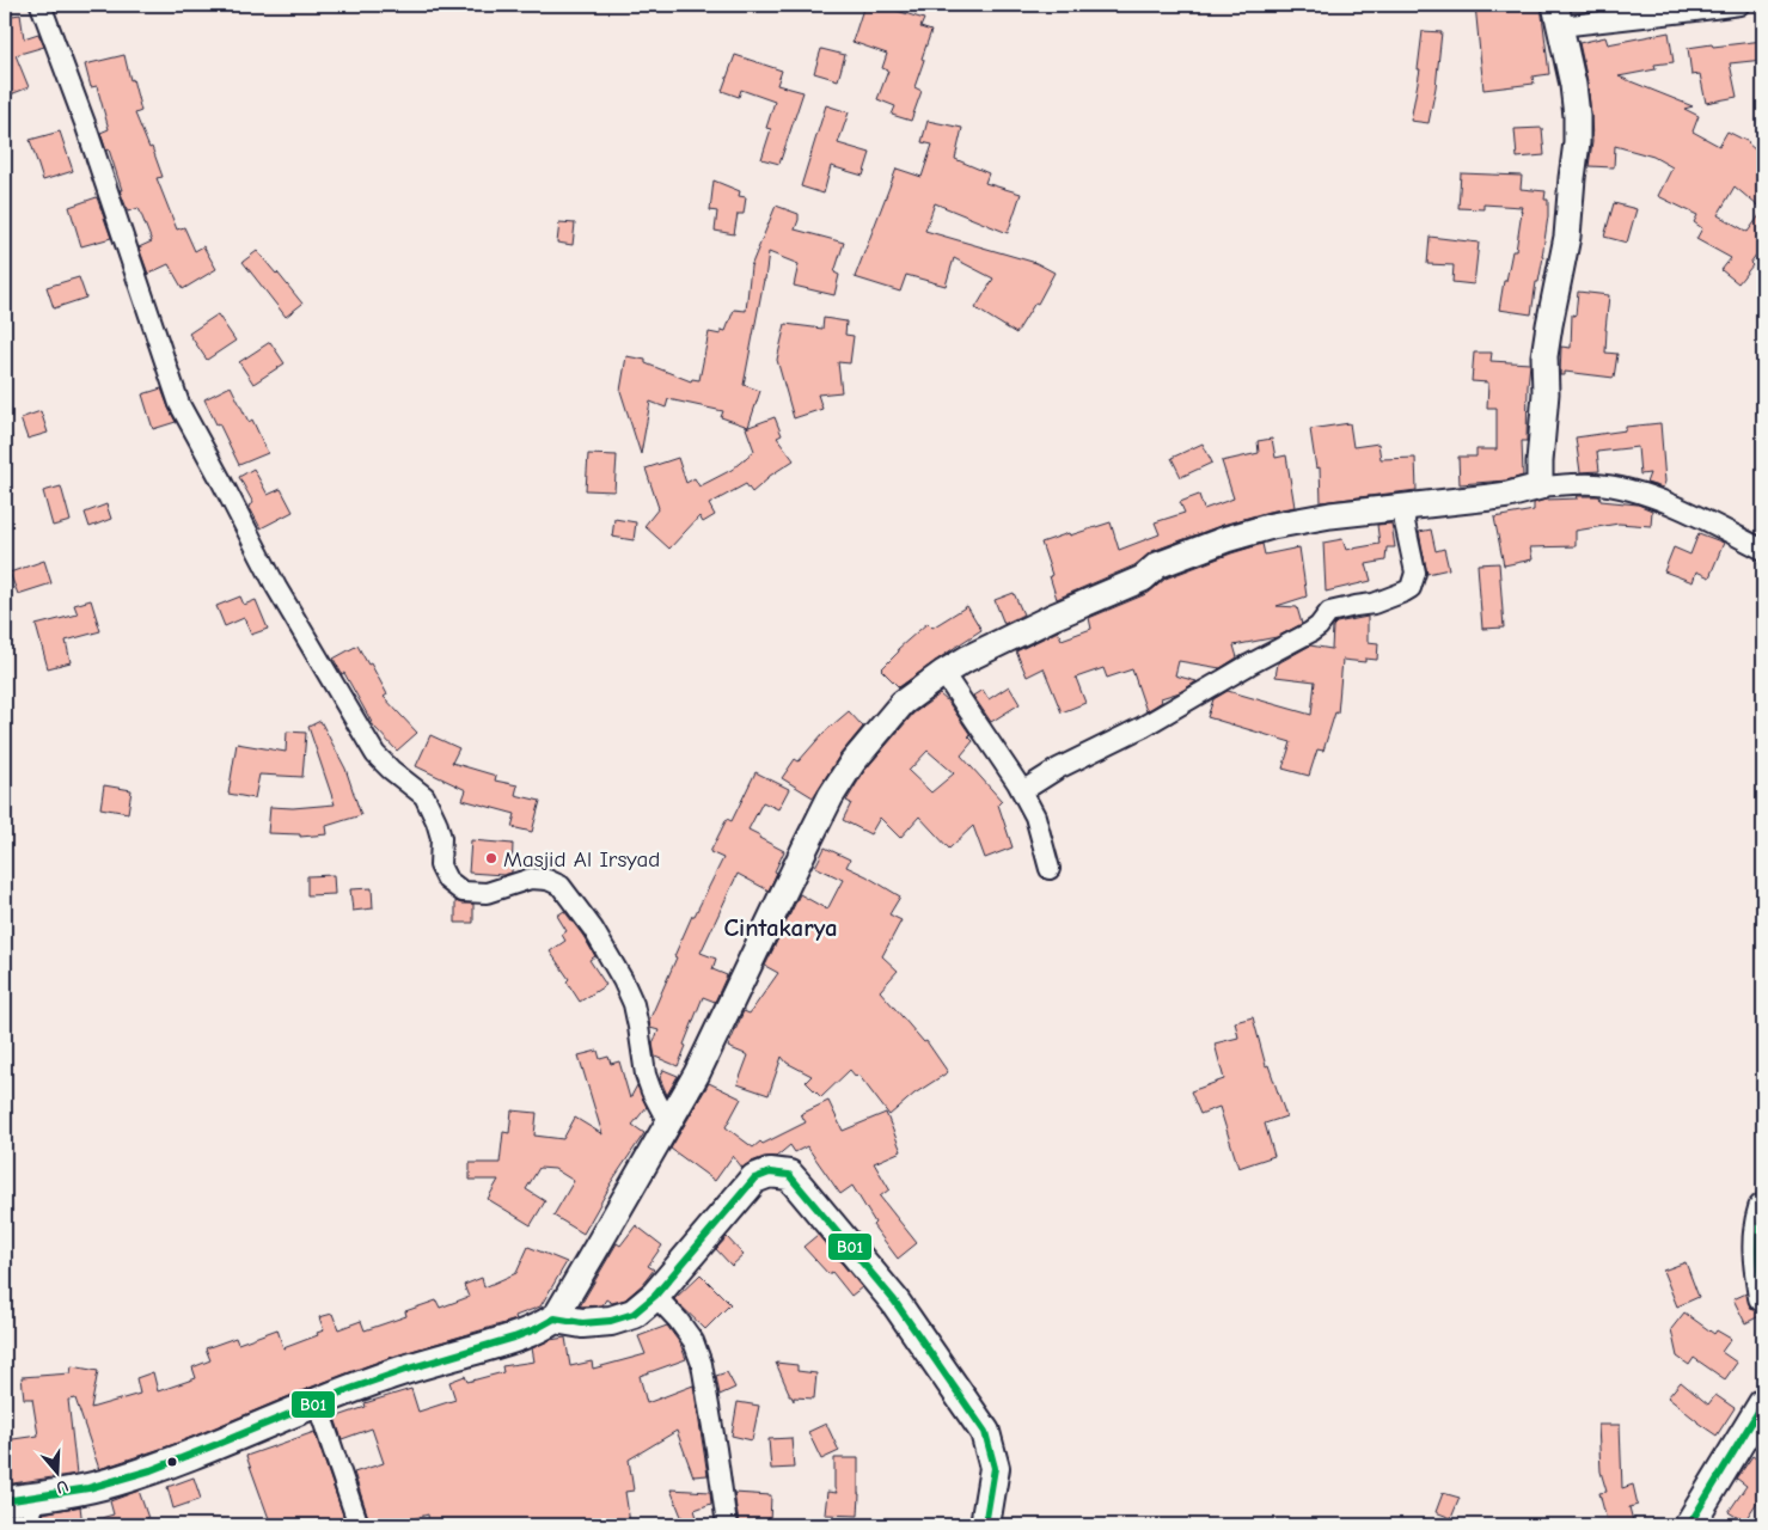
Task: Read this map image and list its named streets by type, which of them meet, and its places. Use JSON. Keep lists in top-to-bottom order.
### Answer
{
  "districts": ["Cintakarya"],
  "places": ["Masjid Al Irsyad"],
  "lines": ["transit line B01"],
  "north": "bottom"
}
